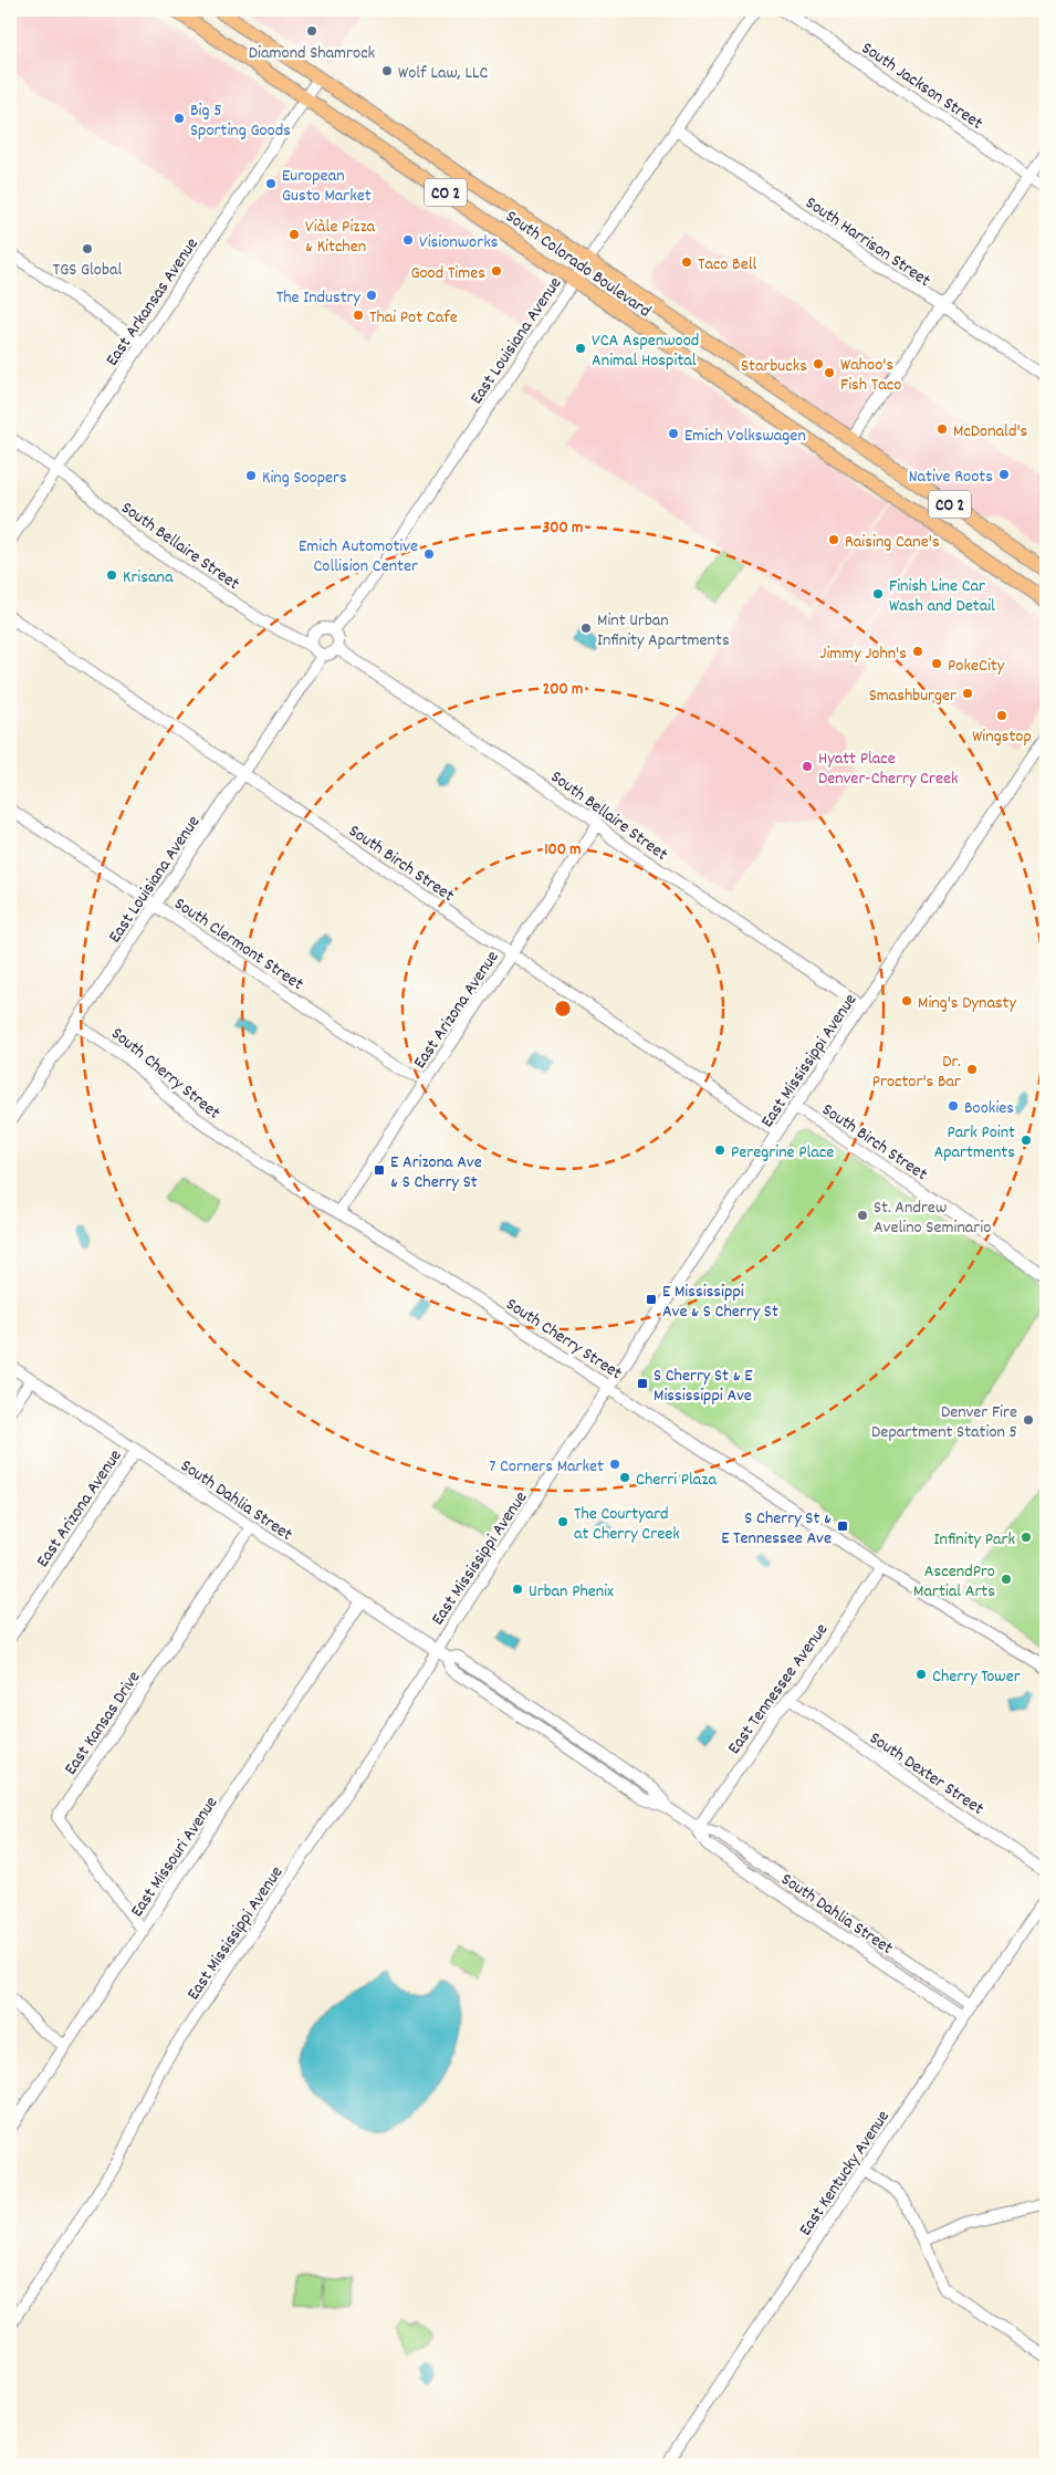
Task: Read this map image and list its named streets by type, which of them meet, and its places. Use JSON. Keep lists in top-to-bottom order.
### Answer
{
  "streets": {
    "main road": ["CO 2", "South Colorado Boulevard"],
    "street": [
      "South Jackson Street",
      "South Harrison Street",
      "East Arkansas Avenue",
      "East Louisiana Avenue",
      "South Bellaire Street",
      "South Birch Street",
      "South Clermont Street",
      "East Arizona Avenue",
      "East Mississippi Avenue",
      "South Cherry Street",
      "South Dahlia Street",
      "East Tennessee Avenue",
      "East Kansas Drive",
      "South Dexter Street",
      "East Missouri Avenue",
      "East Kentucky Avenue"
    ]
  },
  "crossings": [
    ["South Harrison Street", "East Louisiana Avenue"],
    ["South Colorado Boulevard", "East Arkansas Avenue"],
    ["South Colorado Boulevard", "East Louisiana Avenue"],
    ["East Arkansas Avenue", "South Bellaire Street"],
    ["East Louisiana Avenue", "South Bellaire Street"],
    ["East Louisiana Avenue", "South Birch Street"],
    ["East Louisiana Avenue", "South Clermont Street"],
    ["East Louisiana Avenue", "South Cherry Street"],
    ["South Bellaire Street", "East Arizona Avenue"],
    ["South Bellaire Street", "East Mississippi Avenue"],
    ["South Birch Street", "East Arizona Avenue"],
    ["South Birch Street", "East Mississippi Avenue"],
    ["South Clermont Street", "East Arizona Avenue"],
    ["East Arizona Avenue", "South Cherry Street"],
    ["East Arizona Avenue", "South Dahlia Street"],
    ["East Mississippi Avenue", "South Cherry Street"],
    ["East Mississippi Avenue", "South Dahlia Street"],
    ["South Cherry Street", "East Tennessee Avenue"],
    ["South Dahlia Street", "East Tennessee Avenue"],
    ["South Dahlia Street", "East Kansas Drive"],
    ["South Dahlia Street", "East Missouri Avenue"],
    ["South Dahlia Street", "East Kentucky Avenue"],
    ["East Tennessee Avenue", "South Dexter Street"],
    ["East Kansas Drive", "East Missouri Avenue"]
  ],
  "places": {
    "other": [
      "Diamond Shamrock",
      "Wolf Law, LLC",
      "Big 5 Sporting Goods",
      "European Gusto Market",
      "Viàle Pizza & Kitchen",
      "Visionworks",
      "TGS Global",
      "Taco Bell",
      "Good Times",
      "The Industry",
      "Thai Pot Cafe",
      "VCA Aspenwood Animal Hospital",
      "Starbucks",
      "Wahoo's Fish Taco",
      "McDonald's",
      "Emich Volkswagen",
      "Native Roots",
      "King Soopers",
      "Raising Cane's",
      "Emich Automotive Collision Center",
      "Krisana",
      "Finish Line Car Wash and Detail",
      "Mint Urban Infinity Apartments",
      "Jimmy John's",
      "PokeCity",
      "Smashburger",
      "Wingstop",
      "Hyatt Place Denver-Cherry Creek",
      "Ming's Dynasty",
      "Dr. Proctor's Bar",
      "Bookies",
      "Park Point Apartments",
      "Peregrine Place",
      "St. Andrew Avelino Seminario",
      "Denver Fire Department Station 5",
      "7 Corners Market",
      "Cherri Plaza",
      "The Courtyard at Cherry Creek",
      "Infinity Park",
      "AscendPro Martial Arts",
      "Urban Phenix",
      "Cherry Tower"
    ],
    "transit": [
      "E Arizona Ave & S Cherry St",
      "E Mississippi Ave & S Cherry St",
      "S Cherry St & E Mississippi Ave",
      "S Cherry St & E Tennessee Ave"
    ]
  },
  "rings": ["300 m", "200 m", "100 m"]
}
